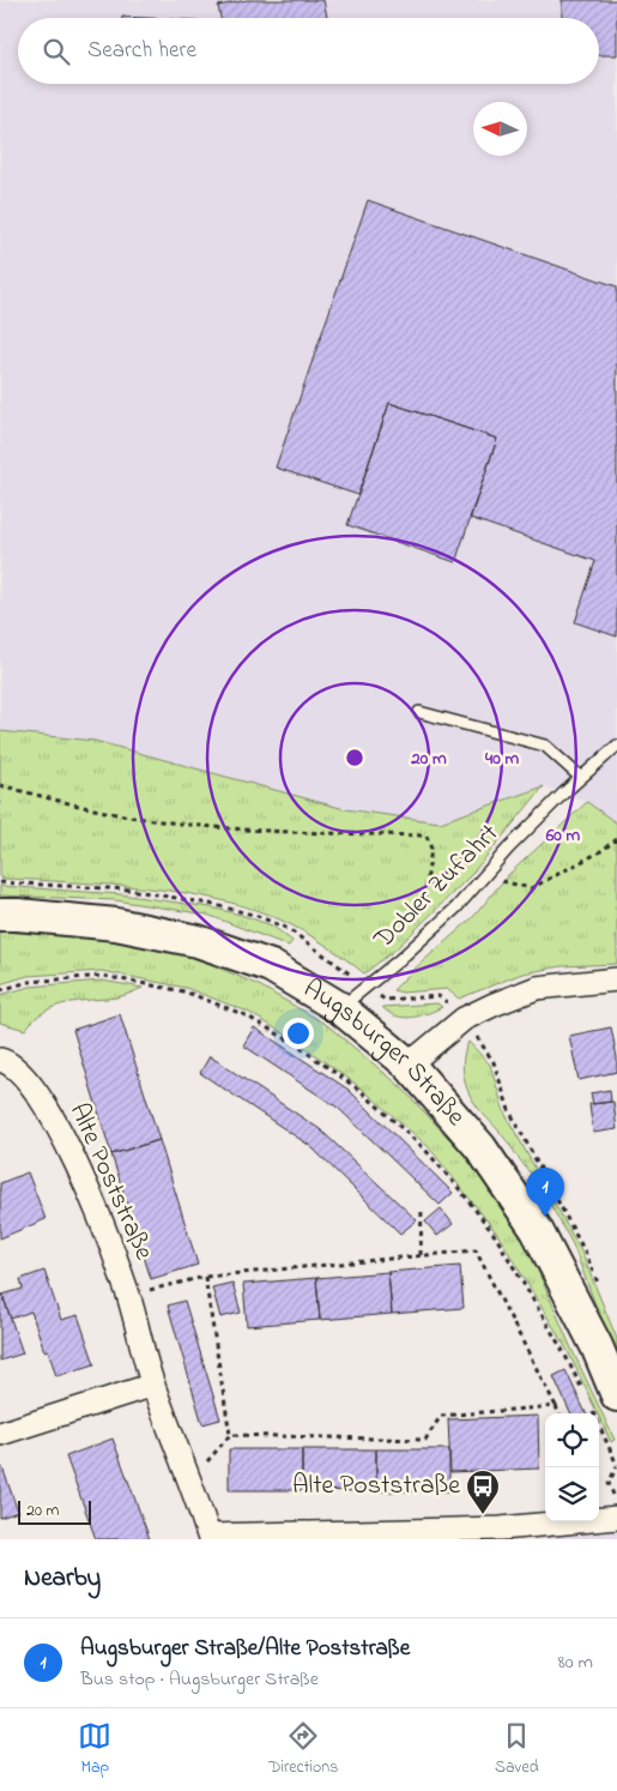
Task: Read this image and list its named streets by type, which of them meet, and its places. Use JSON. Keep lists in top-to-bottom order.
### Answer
{
  "streets": {
    "main road": ["Augsburger Straße"],
    "street": ["Alte Poststraße"],
    "lane": ["Dobler Zufahrt"]
  },
  "crossings": [
    ["Dobler Zufahrt", "Augsburger Straße"]
  ],
  "places": {
    "bus stop": ["Alte Poststraße"]
  },
  "scale_bar": "20 m",
  "north": "left",
  "page": {
    "search": "Search here",
    "pins": "1",
    "scale": "20 m",
    "heading": "Nearby",
    "list": [
      {
        "mark": "1",
        "name": "Augsburger Straße/Alte Poststraße",
        "note": "Bus stop · Augsburger Straße",
        "value": "80 m"
      }
    ],
    "nav": ["Map", "Directions", "Saved"]
  },
  "rings": ["20 m", "40 m", "60 m"]
}
